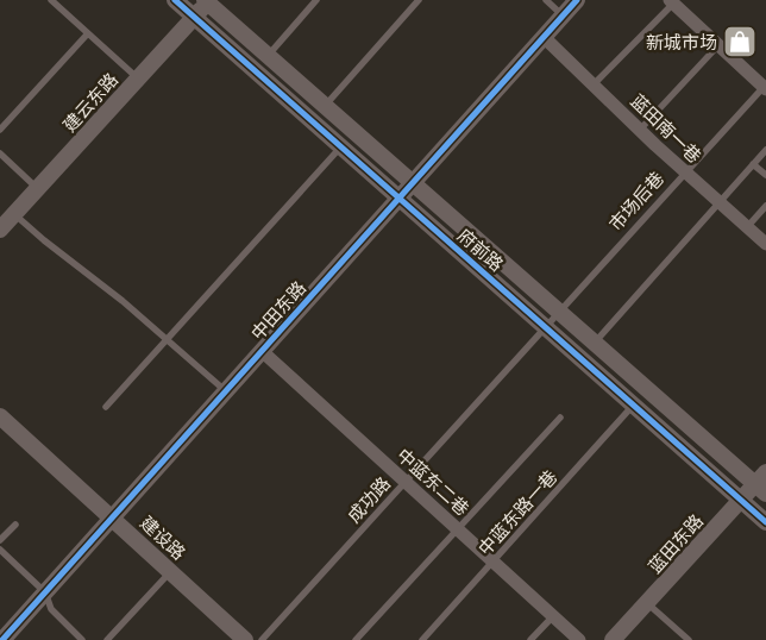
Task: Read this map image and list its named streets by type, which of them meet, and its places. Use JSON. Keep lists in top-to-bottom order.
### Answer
{
  "streets": {
    "street": [
      "建云东路",
      "蓝田南一巷",
      "府前路",
      "中田东路",
      "中蓝东二巷",
      "建设路",
      "蓝田东路"
    ],
    "lane": ["市场后巷", "成功路", "中蓝东路一巷"]
  },
  "crossings": [
    ["建云东路", "府前路"],
    ["蓝田南一巷", "市场后巷"],
    ["蓝田南一巷", "中田东路"],
    ["市场后巷", "府前路"],
    ["市场后巷", "成功路"],
    ["府前路", "中田东路"],
    ["府前路", "成功路"],
    ["府前路", "中蓝东路一巷"],
    ["府前路", "蓝田东路"],
    ["中田东路", "中蓝东二巷"],
    ["中田东路", "建设路"],
    ["中蓝东二巷", "成功路"],
    ["中蓝东二巷", "中蓝东路一巷"]
  ],
  "places": {
    "shop": ["新城市场"]
  }
}
